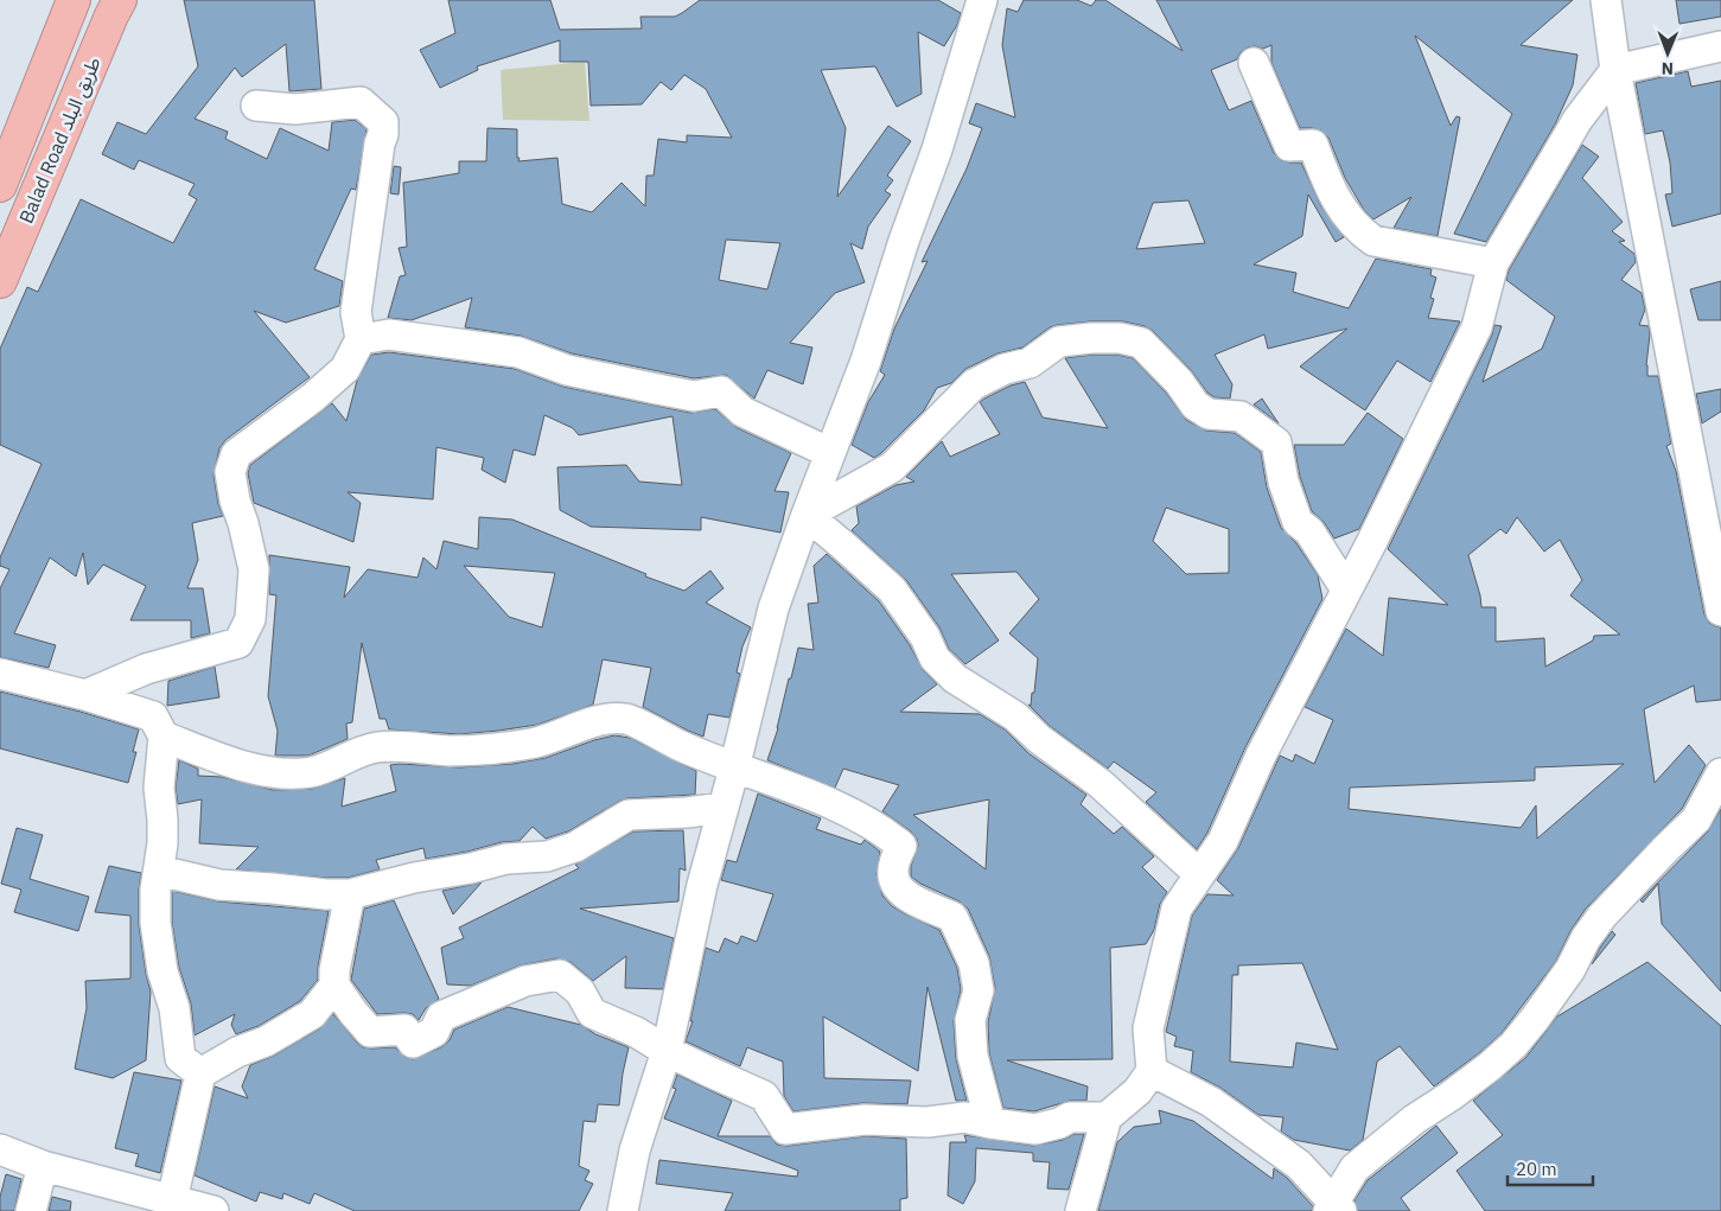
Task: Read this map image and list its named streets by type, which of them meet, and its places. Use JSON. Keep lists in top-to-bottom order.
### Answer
{
  "streets": {
    "highway": ["Balad Road طريق البلد"]
  },
  "scale_bar": "20 m",
  "north": "bottom"
}
